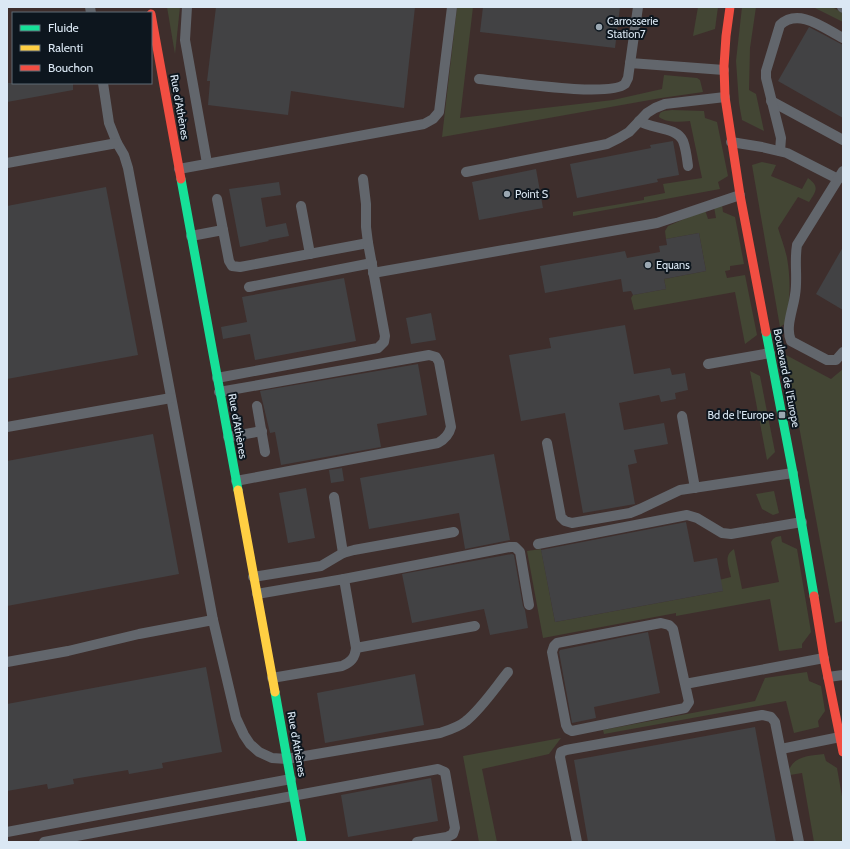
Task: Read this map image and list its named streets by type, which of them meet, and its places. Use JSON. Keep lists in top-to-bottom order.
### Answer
{
  "streets": {
    "street": ["Rue d'Athènes", "Boulevard de l'Europe"]
  },
  "places": {
    "other": ["Carrosserie Station7", "Point S", "Equans"],
    "transit": ["Bd de l'Europe"]
  },
  "legend": ["Fluide", "Ralenti", "Bouchon"]
}
